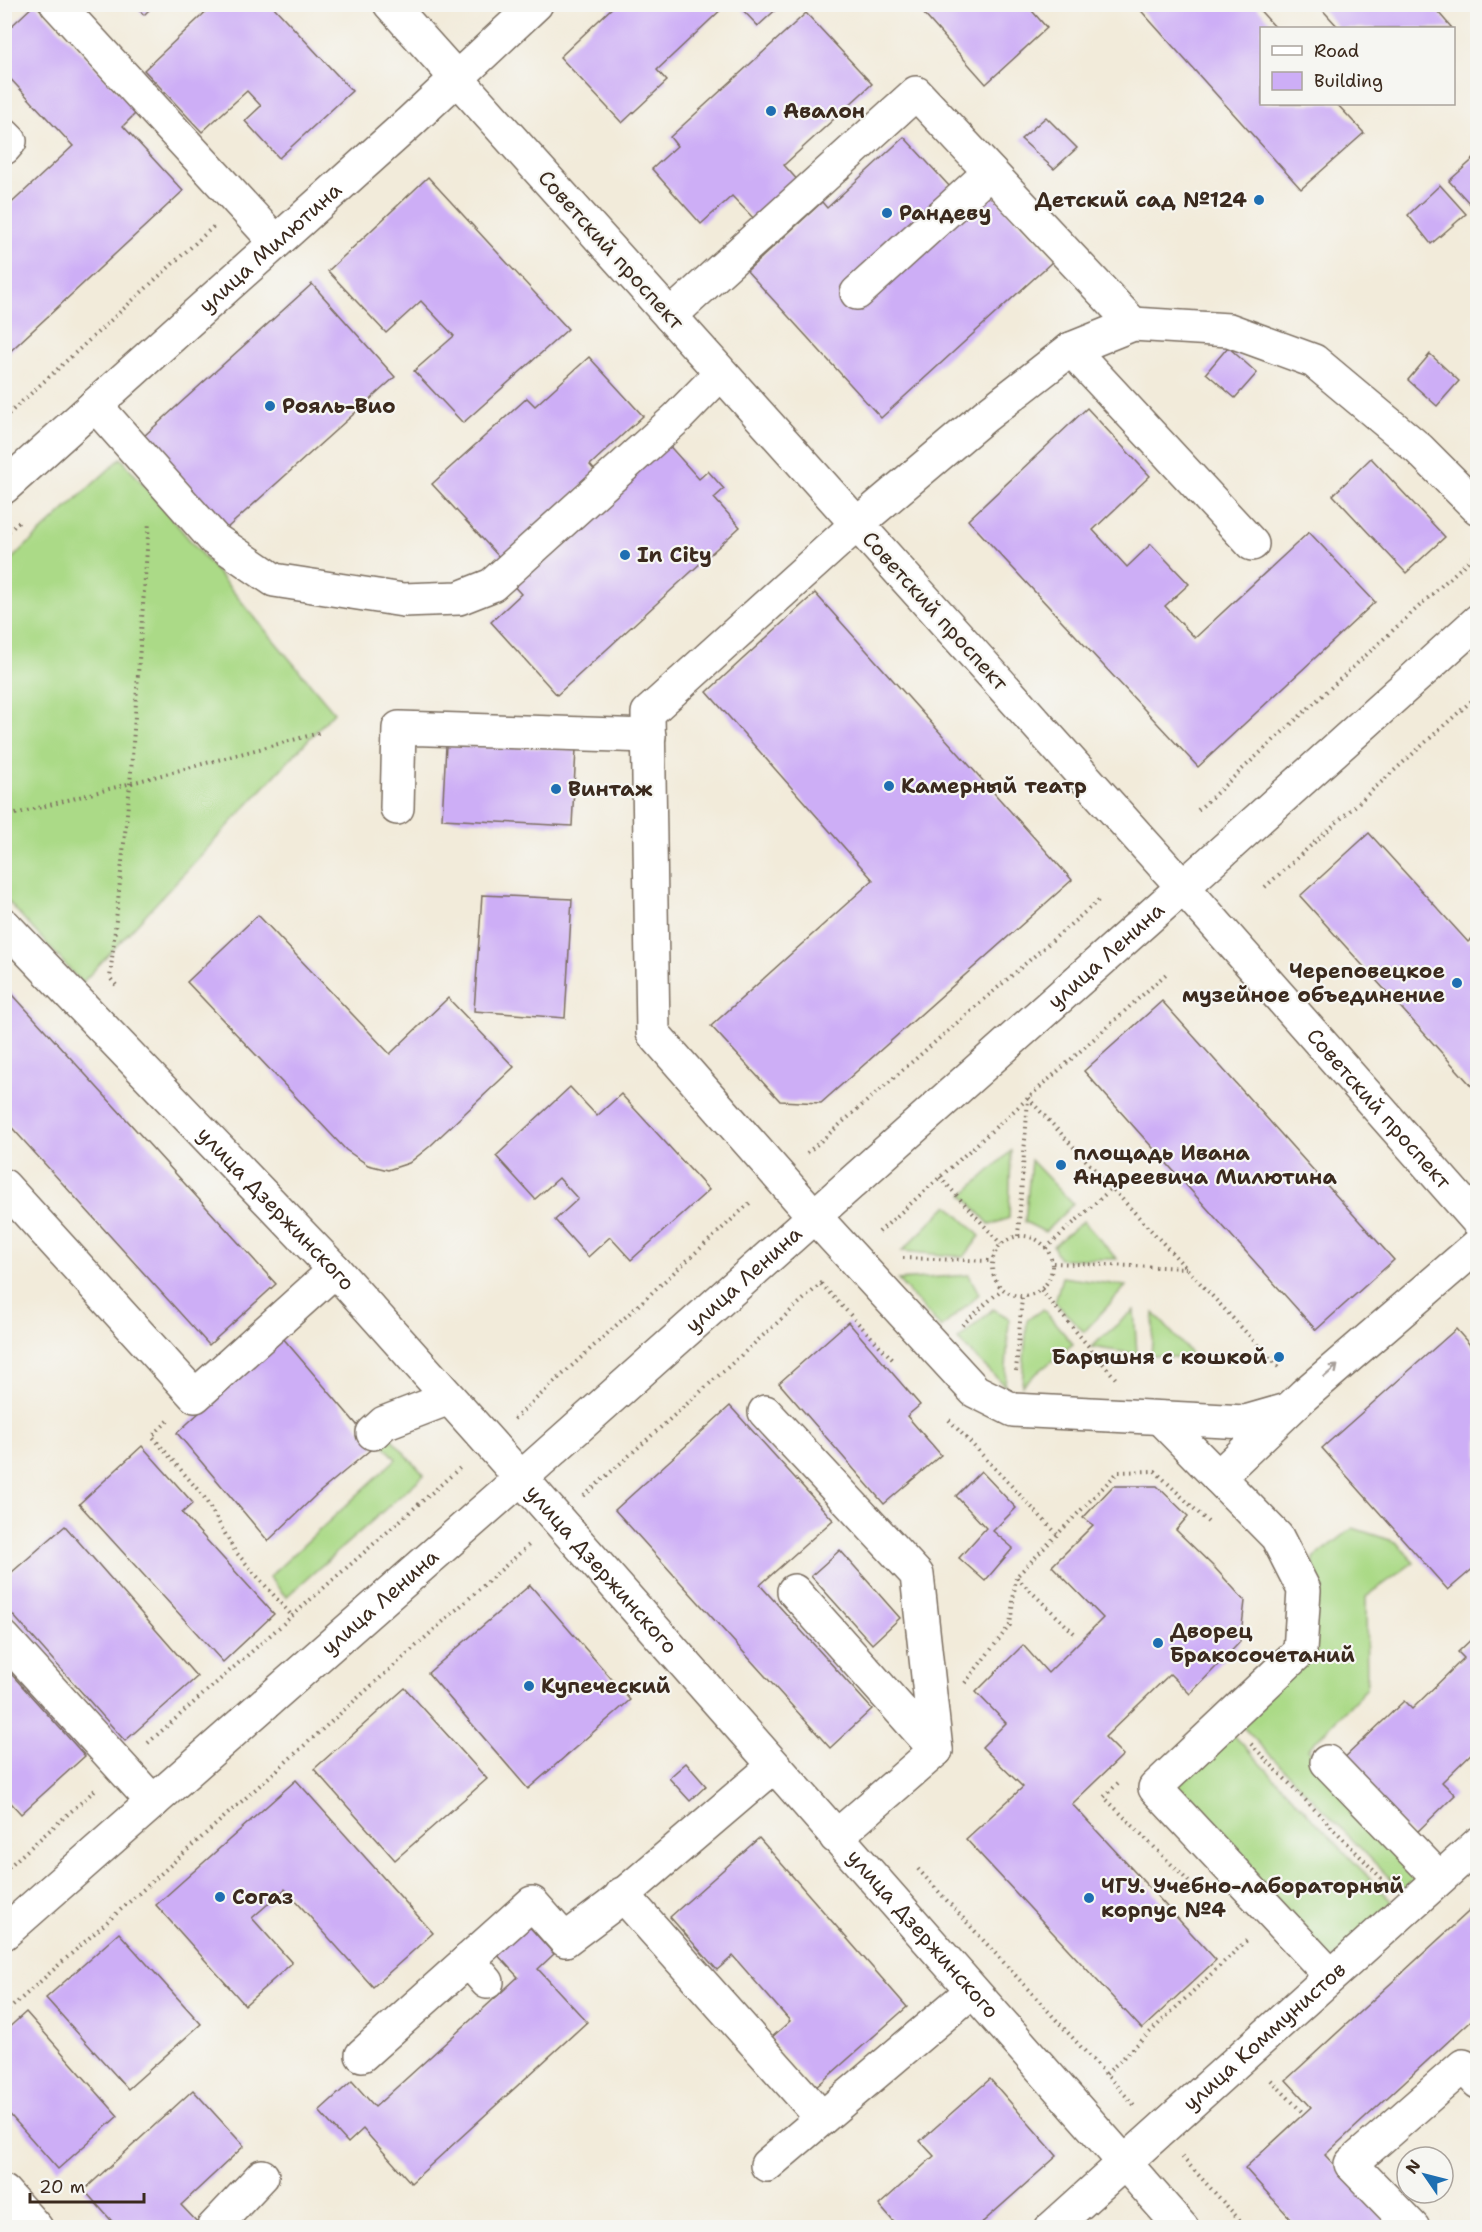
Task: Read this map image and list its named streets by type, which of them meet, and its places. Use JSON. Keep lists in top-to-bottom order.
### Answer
{
  "streets": {
    "street": [
      "улица Милютина",
      "Советский проспект",
      "улица Ленина",
      "улица Дзержинского",
      "улица Коммунистов"
    ]
  },
  "crossings": [
    ["улица Милютина", "Советский проспект"],
    ["Советский проспект", "улица Ленина"],
    ["улица Ленина", "улица Дзержинского"],
    ["улица Дзержинского", "улица Коммунистов"]
  ],
  "places": [
    "Авалон",
    "Детский сад №124",
    "Рандеву",
    "Рояль-Вио",
    "In City",
    "Камерный театр",
    "Винтаж",
    "Череповецкое музейное объединение",
    "площадь Ивана Андреевича Милютина",
    "Барышня с кошкой",
    "Дворец Бракосочетаний",
    "Купеческий",
    "Согаз",
    "ЧГУ. Учебно-лабораторный корпус №4"
  ],
  "legend": ["Road", "Building"],
  "scale_bar": "20 m",
  "north": "top left"
}
